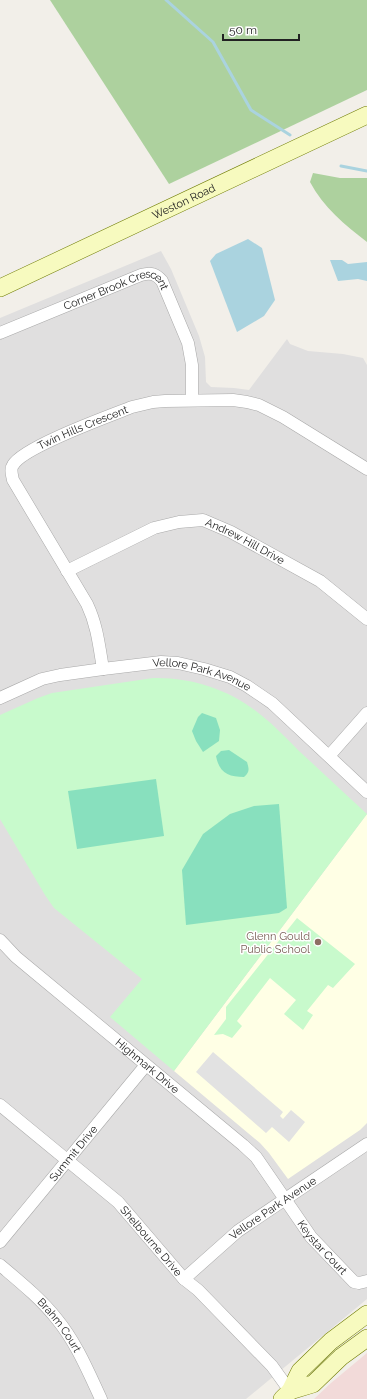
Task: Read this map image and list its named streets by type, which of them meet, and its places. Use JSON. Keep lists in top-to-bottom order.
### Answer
{
  "streets": {
    "main road": ["Weston Road"],
    "street": [
      "Corner Brook Crescent",
      "Twin Hills Crescent",
      "Andrew Hill Drive",
      "Vellore Park Avenue",
      "Highmark Drive",
      "Summit Drive",
      "Shelbourne Drive",
      "Keystar Court",
      "Brahm Court"
    ]
  },
  "crossings": [
    ["Corner Brook Crescent", "Twin Hills Crescent"],
    ["Twin Hills Crescent", "Andrew Hill Drive"],
    ["Twin Hills Crescent", "Vellore Park Avenue"],
    ["Vellore Park Avenue", "Highmark Drive"],
    ["Vellore Park Avenue", "Shelbourne Drive"],
    ["Vellore Park Avenue", "Keystar Court"],
    ["Highmark Drive", "Summit Drive"],
    ["Highmark Drive", "Keystar Court"],
    ["Summit Drive", "Shelbourne Drive"]
  ],
  "places": ["Glenn Gould Public School"],
  "scale_bar": "50 m"
}
